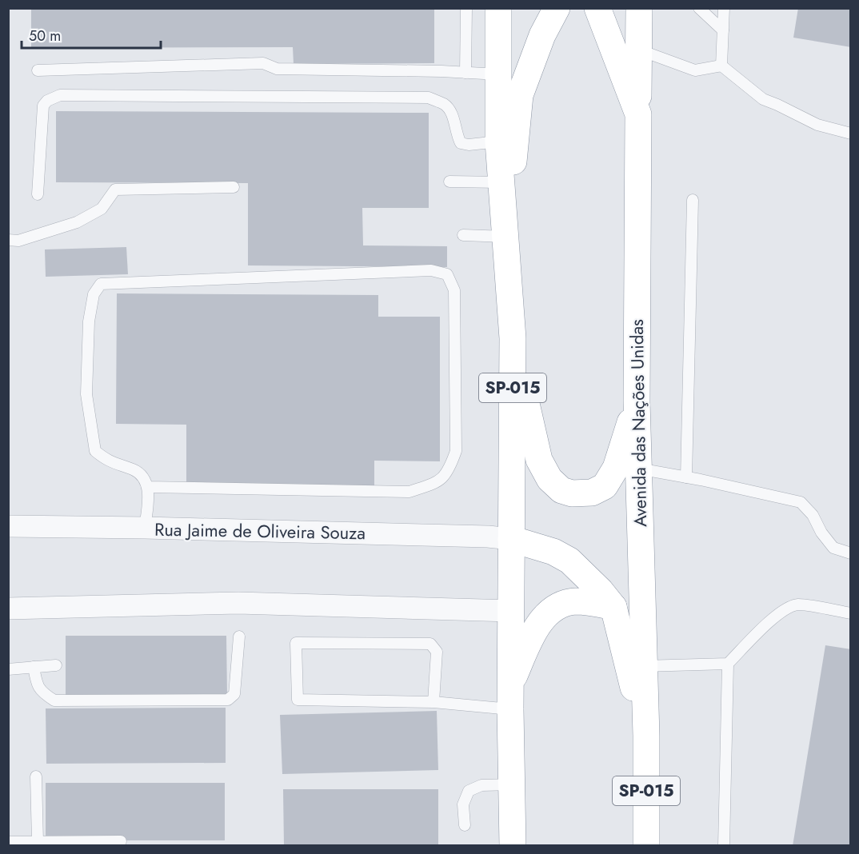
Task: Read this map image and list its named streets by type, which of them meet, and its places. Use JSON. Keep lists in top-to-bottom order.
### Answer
{
  "streets": {
    "highway": ["SP-015", "Avenida das Nações Unidas"],
    "street": ["Rua Jaime de Oliveira Souza"]
  },
  "crossings": [
    ["SP-015", "Rua Jaime de Oliveira Souza"]
  ],
  "scale_bar": "50 m"
}
